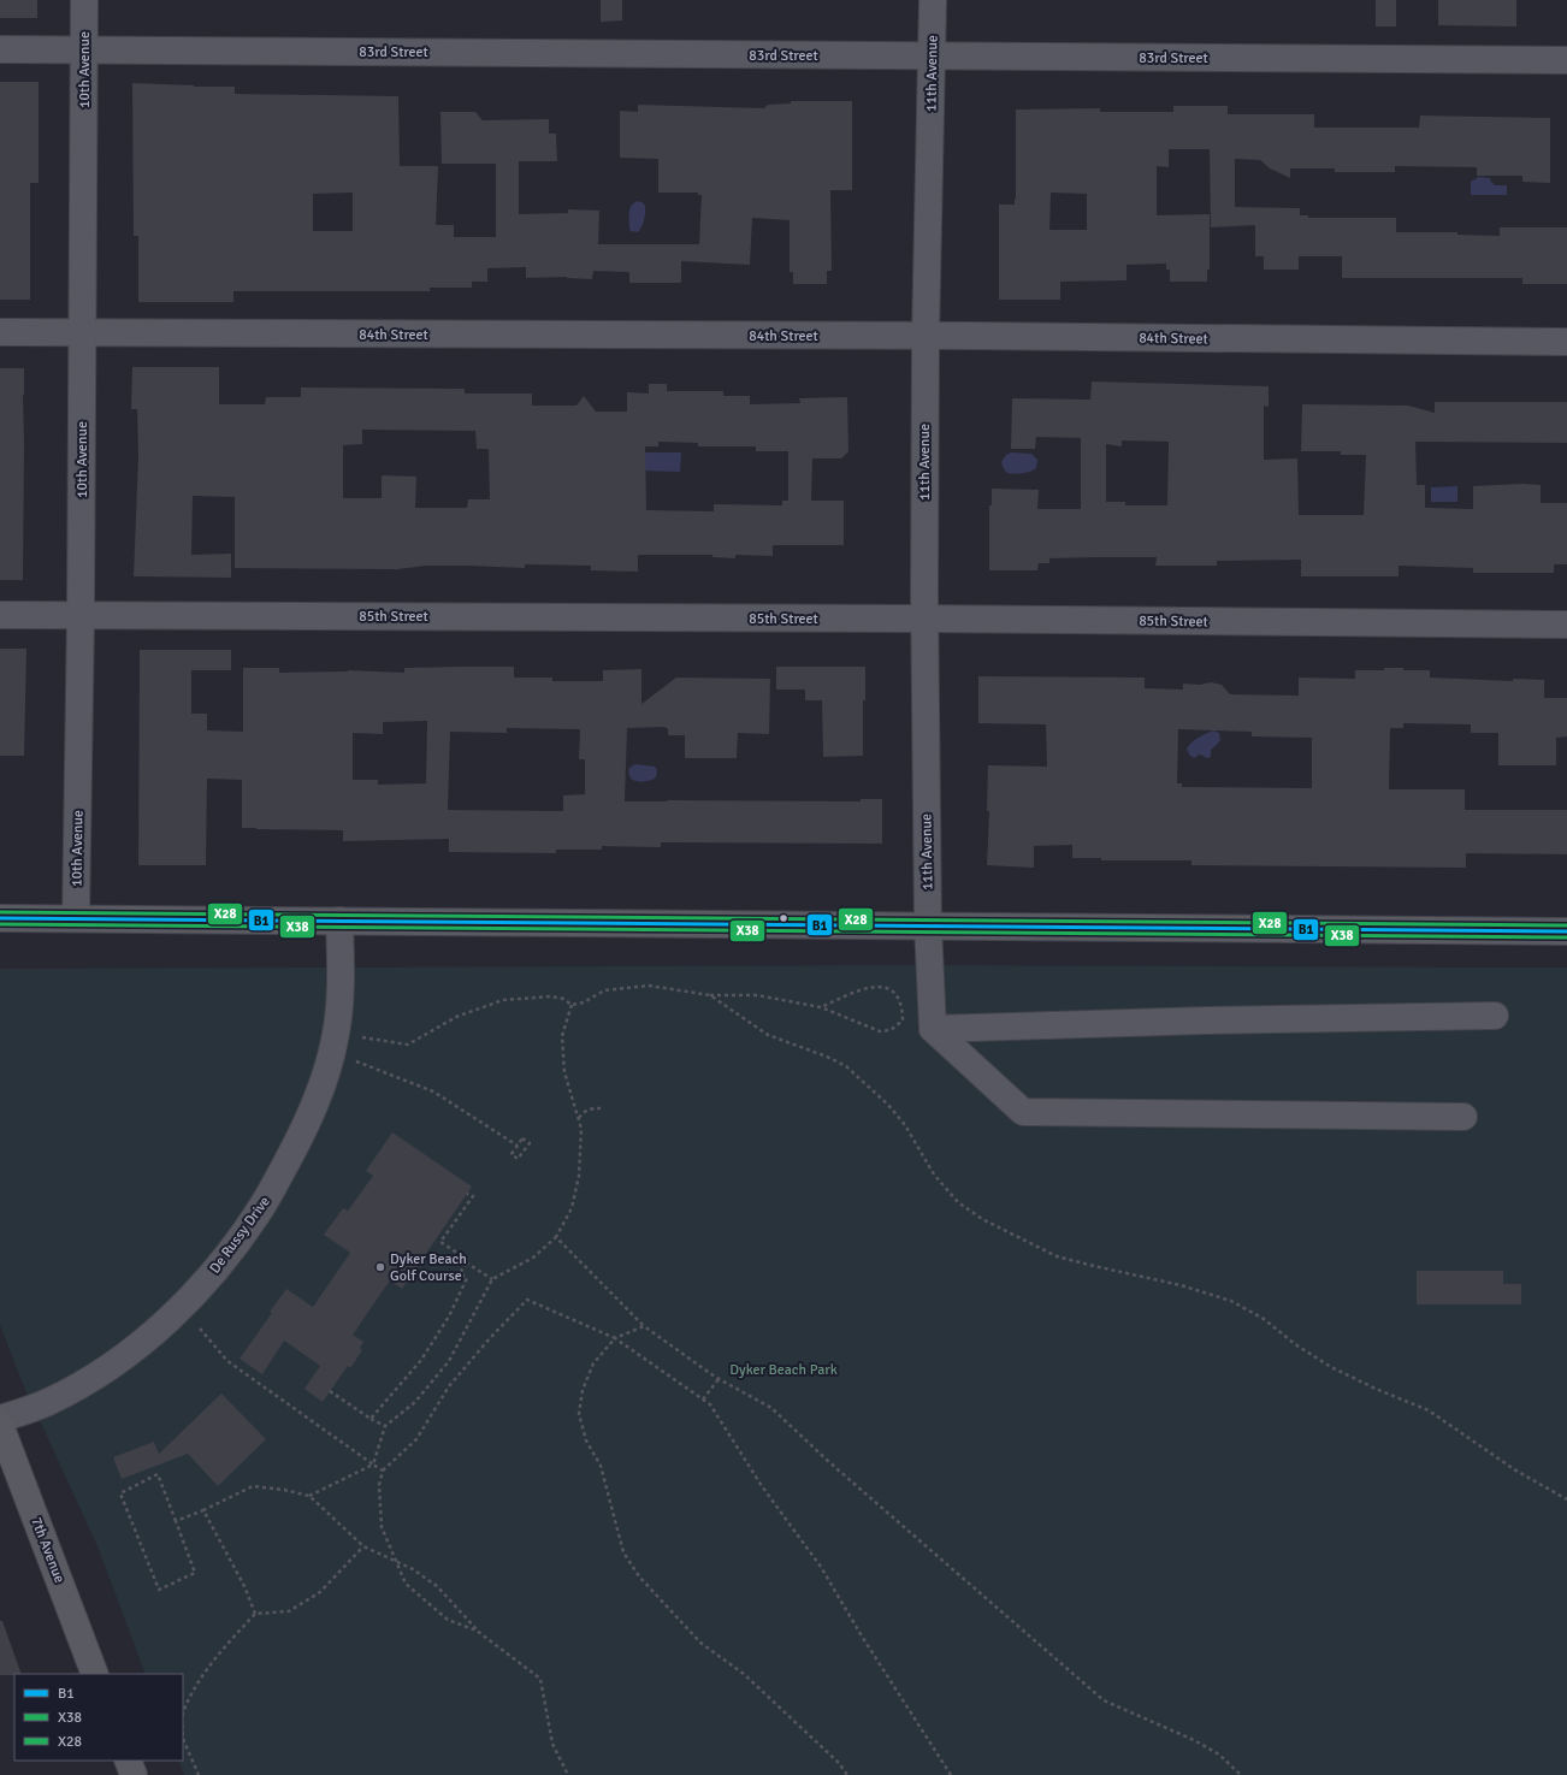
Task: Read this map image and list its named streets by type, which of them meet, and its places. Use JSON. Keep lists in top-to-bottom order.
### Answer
{
  "streets": {
    "main road": ["7th Avenue"],
    "street": [
      "83rd Street",
      "10th Avenue",
      "11th Avenue",
      "84th Street",
      "85th Street",
      "De Russy Drive"
    ]
  },
  "crossings": [
    ["83rd Street", "10th Avenue"],
    ["83rd Street", "11th Avenue"],
    ["10th Avenue", "84th Street"],
    ["10th Avenue", "85th Street"],
    ["11th Avenue", "84th Street"],
    ["11th Avenue", "85th Street"]
  ],
  "parks": ["Dyker Beach Park"],
  "places": ["Dyker Beach Golf Course"],
  "lines": ["transit line X28", "transit line B1", "transit line X38"],
  "legend": ["B1", "X38", "X28"]
}
